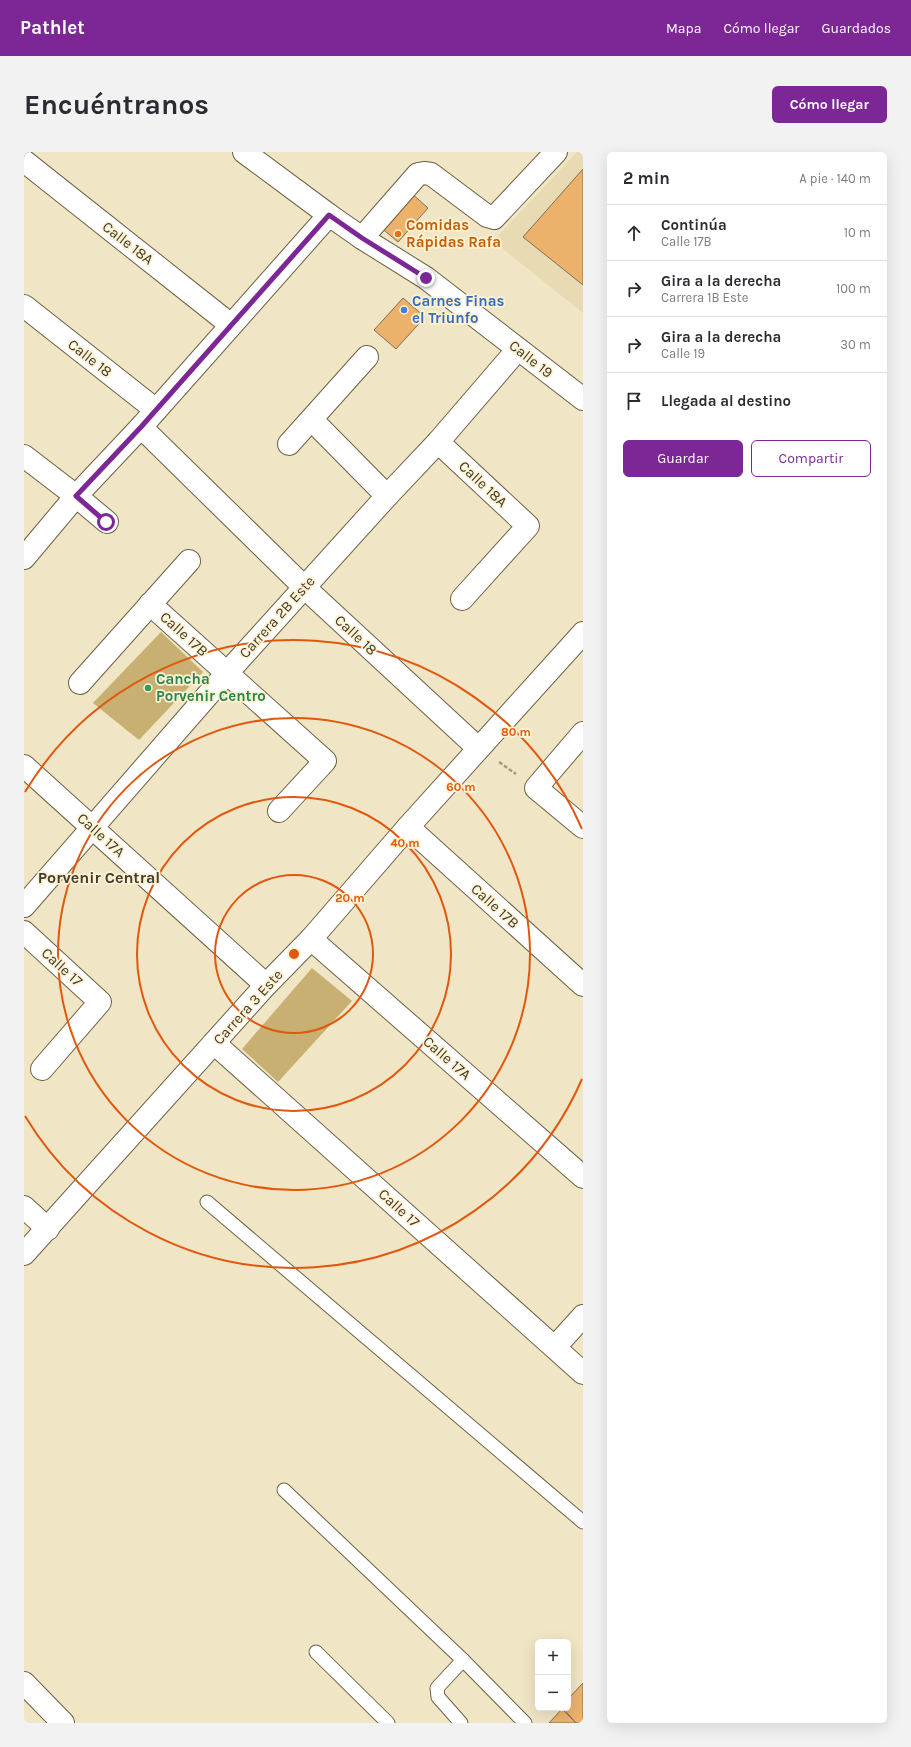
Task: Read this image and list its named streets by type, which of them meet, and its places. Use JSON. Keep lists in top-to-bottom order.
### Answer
{
  "streets": {
    "street": [
      "Calle 18A",
      "Calle 18",
      "Calle 19",
      "Carrera 2B Este",
      "Calle 17B",
      "Calle 17A",
      "Calle 17",
      "Carrera 3 Este"
    ]
  },
  "crossings": [
    ["Calle 18A", "Carrera 2B Este"],
    ["Calle 18", "Carrera 2B Este"],
    ["Calle 18", "Carrera 3 Este"],
    ["Calle 19", "Carrera 2B Este"],
    ["Carrera 2B Este", "Calle 17B"],
    ["Carrera 2B Este", "Calle 17A"],
    ["Calle 17B", "Carrera 3 Este"],
    ["Calle 17A", "Carrera 3 Este"],
    ["Calle 17", "Carrera 3 Este"]
  ],
  "districts": ["Porvenir Central"],
  "places": ["Comidas Rápidas Rafa", "Carnes Finas el Triunfo", "Cancha Porvenir Centro"],
  "page": {
    "header": "Pathlet",
    "nav": ["Mapa", "Cómo llegar", "Guardados"],
    "buttons": [
      "Cómo llegar",
      ["Guardar", "Compartir"]
    ],
    "title": "Encuéntranos",
    "heading": ["2 min", "A pie · 140 m"],
    "list": [
      ["Continúa", "Calle 17B", "10 m"],
      ["Gira a la derecha", "Carrera 1B Este", "100 m"],
      ["Gira a la derecha", "Calle 19", "30 m"],
      "Llegada al destino"
    ],
    "map_buttons": ["+", "−"]
  },
  "rings": [
    "80 m",
    "60 m",
    "40 m",
    "20 m"
  ]
}
